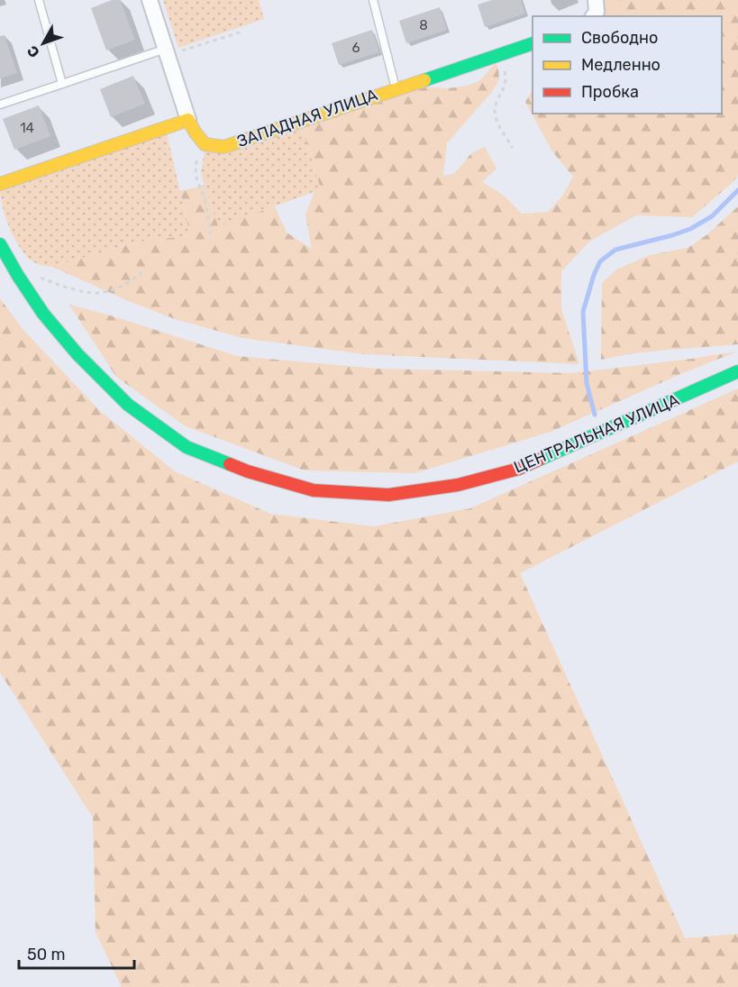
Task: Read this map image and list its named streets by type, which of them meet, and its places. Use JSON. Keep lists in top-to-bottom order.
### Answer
{
  "streets": {
    "main road": ["ЗАПАДНАЯ УЛИЦА", "ЦЕНТРАЛЬНАЯ УЛИЦА"]
  },
  "house_numbers": ["8", "6", "14"],
  "legend": ["Свободно", "Медленно", "Пробка"],
  "scale_bar": "50 m",
  "north": "bottom left"
}
